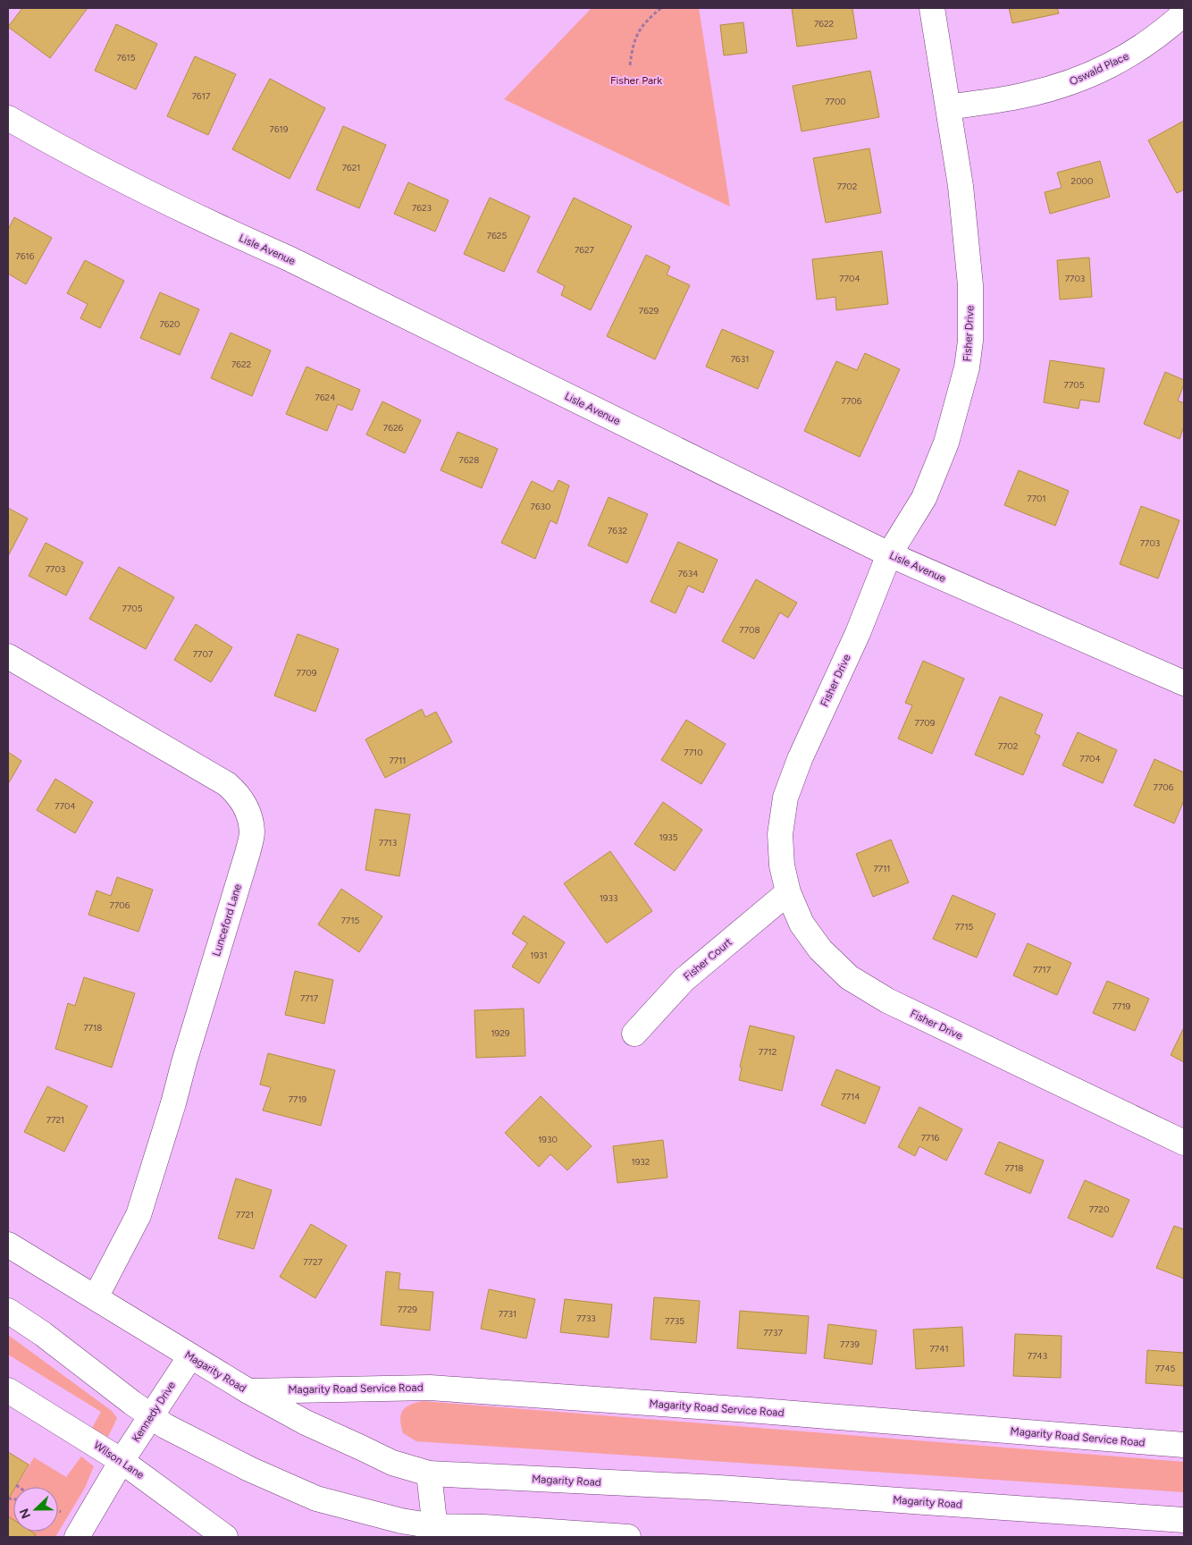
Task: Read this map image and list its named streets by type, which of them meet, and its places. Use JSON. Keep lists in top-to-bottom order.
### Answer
{
  "streets": {
    "street": [
      "Oswald Place",
      "Lisle Avenue",
      "Fisher Drive",
      "Lunceford Lane",
      "Fisher Court",
      "Magarity Road",
      "Magarity Road Service Road",
      "Kennedy Drive",
      "Wilson Lane"
    ]
  },
  "crossings": [
    ["Oswald Place", "Fisher Drive"],
    ["Lisle Avenue", "Fisher Drive"],
    ["Fisher Drive", "Fisher Court"],
    ["Lunceford Lane", "Magarity Road"],
    ["Magarity Road", "Magarity Road Service Road"],
    ["Magarity Road", "Kennedy Drive"],
    ["Kennedy Drive", "Wilson Lane"]
  ],
  "parks": ["Fisher Park"],
  "house_numbers": [
    "7622",
    "7615",
    "7617",
    "7700",
    "7619",
    "7621",
    "2000",
    "7702",
    "7623",
    "7625",
    "7627",
    "7616",
    "7704",
    "7703",
    "7629",
    "7620",
    "7631",
    "7622",
    "7705",
    "7624",
    "7706",
    "7626",
    "7628",
    "7701",
    "7630",
    "7632",
    "7703",
    "7703",
    "7634",
    "7705",
    "7708",
    "7707",
    "7709",
    "7709",
    "7702",
    "7710",
    "7704",
    "7711",
    "7706",
    "7704",
    "1935",
    "7713",
    "7711",
    "1933",
    "7706",
    "7715",
    "7715",
    "1931",
    "7717",
    "7717",
    "7719",
    "7718",
    "1929",
    "7712",
    "7714",
    "7719",
    "7721",
    "7716",
    "1930",
    "1932",
    "7718",
    "7720",
    "7721",
    "7727",
    "7729",
    "7731",
    "7733",
    "7735",
    "7737",
    "7739",
    "7741",
    "7743",
    "7745"
  ],
  "north": "left"
}
